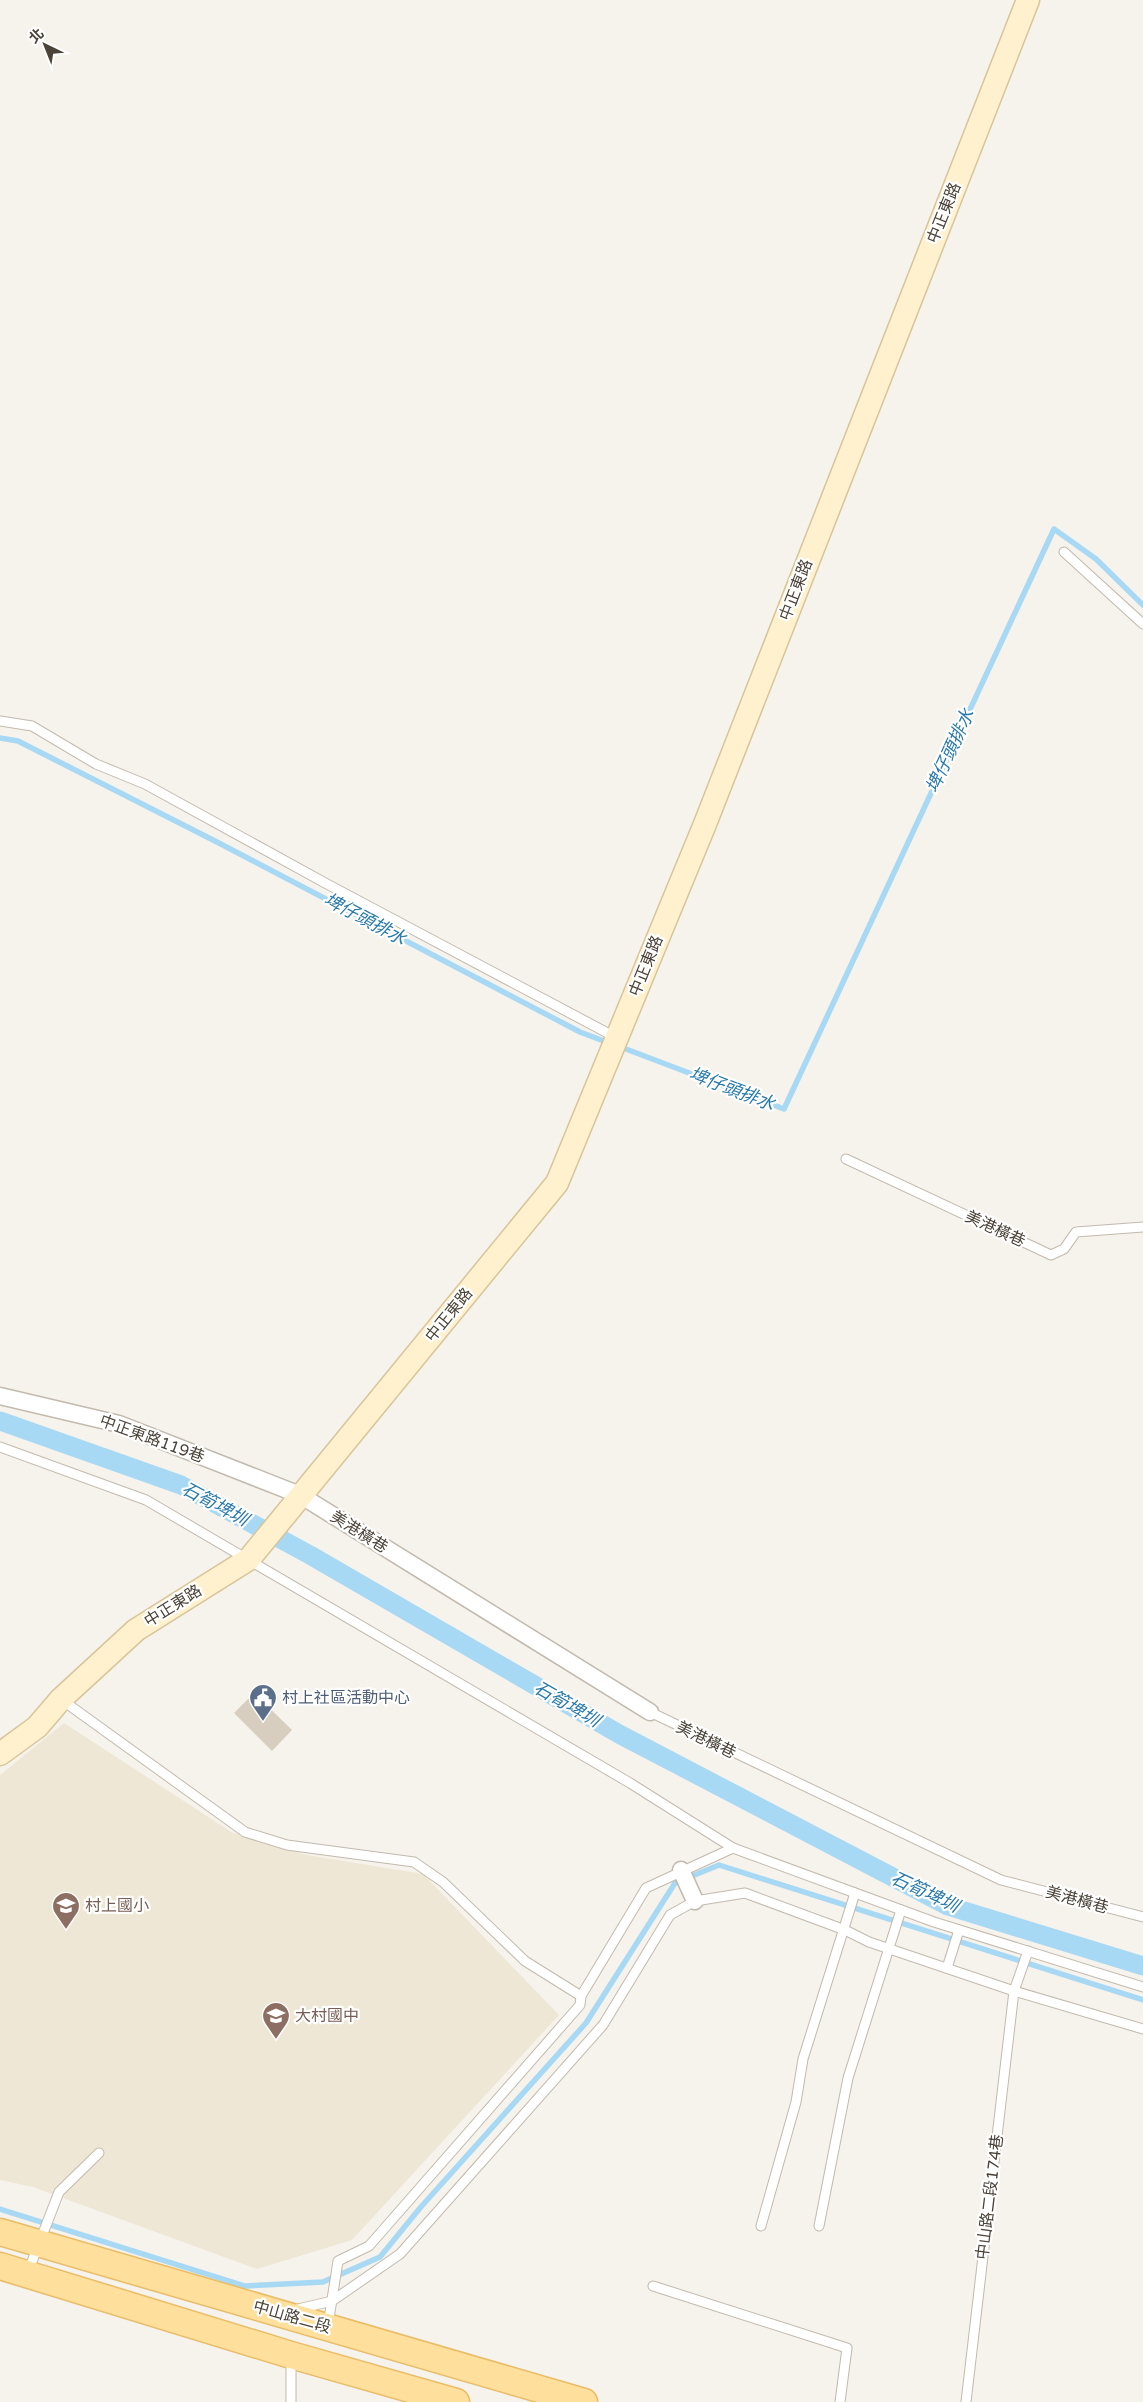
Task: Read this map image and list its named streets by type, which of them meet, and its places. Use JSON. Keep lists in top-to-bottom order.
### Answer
{
  "streets": {
    "main road": ["中正東路", "中山路二段"],
    "street": ["美港橫巷", "中正東路119巷"],
    "lane": ["中山路二段174巷"]
  },
  "crossings": [
    ["中正東路", "美港橫巷"],
    ["中正東路", "中正東路119巷"],
    ["美港橫巷", "中正東路119巷"]
  ],
  "water": ["埤仔頭排水", "石筍埤圳"],
  "places": {
    "public building": ["村上社區活動中心"],
    "school or university": ["村上國小", "大村國中"]
  },
  "north": "top left"
}
